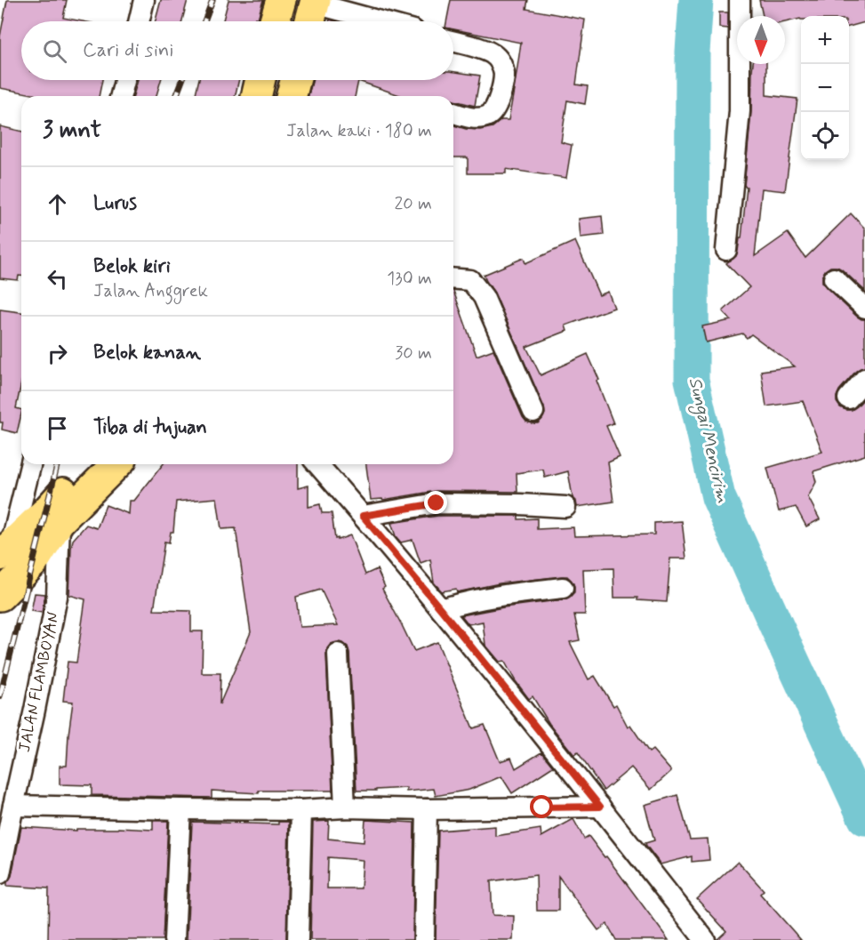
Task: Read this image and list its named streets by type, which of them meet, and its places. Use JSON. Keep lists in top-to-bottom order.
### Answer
{
  "streets": {
    "street": ["JALAN FLAMBOYAN"]
  },
  "water": ["Sungai Mencirim"],
  "north": "bottom",
  "page": {
    "map_buttons": ["+", "−"],
    "search": "Cari di sini",
    "heading": ["3 mnt", "Jalan kaki · 180 m"],
    "list": [
      ["Lurus", "20 m"],
      ["Belok kiri", "Jalan Anggrek", "130 m"],
      ["Belok kanan", "30 m"],
      "Tiba di tujuan"
    ]
  }
}
